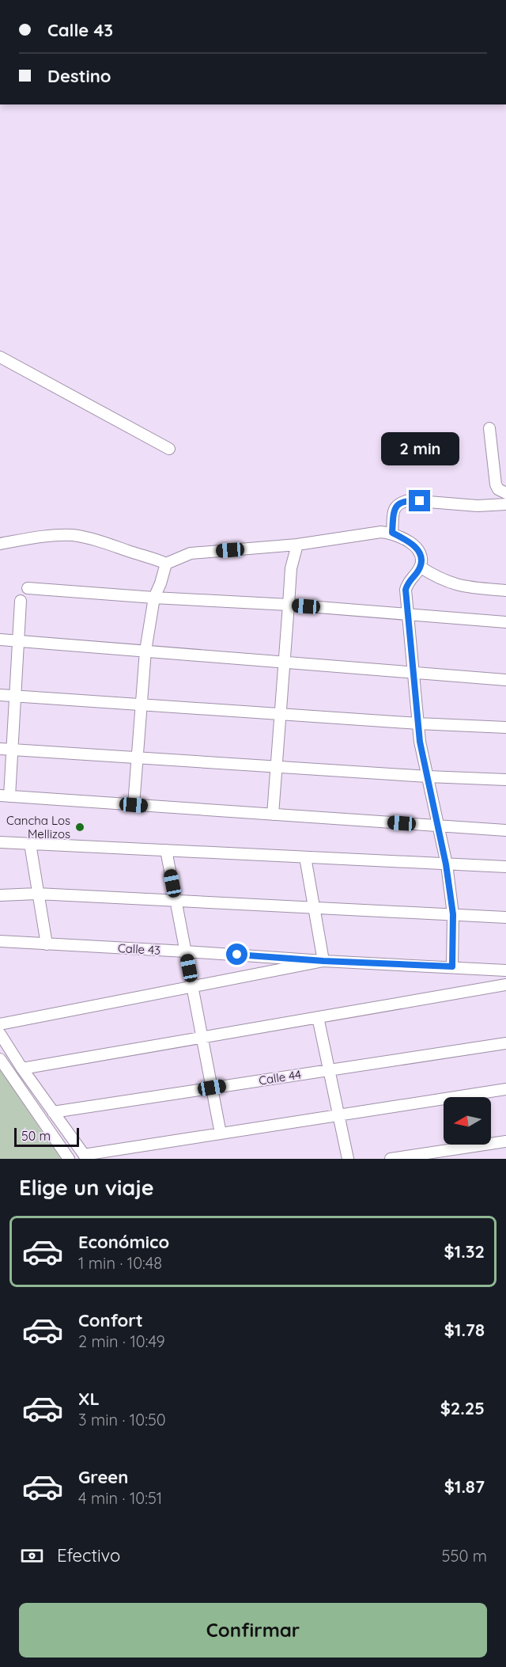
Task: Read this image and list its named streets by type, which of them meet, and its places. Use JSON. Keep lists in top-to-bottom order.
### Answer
{
  "streets": {
    "street": ["Calle 43", "Calle 44"]
  },
  "places": ["Cancha Los Mellizos"],
  "scale_bar": "50 m",
  "north": "left",
  "page": {
    "banner": ["Calle 43", "Destino"],
    "bubble": "2 min",
    "scale": "50 m",
    "heading": "Elige un viaje",
    "list": [
      {
        "name": "Económico",
        "note": "1 min · 10:48",
        "value": "$1.32"
      },
      {
        "name": "Confort",
        "note": "2 min · 10:49",
        "value": "$1.78"
      },
      {
        "name": "XL",
        "note": "3 min · 10:50",
        "value": "$2.25"
      },
      {
        "name": "Green",
        "note": "4 min · 10:51",
        "value": "$1.87"
      }
    ],
    "pay": ["Efectivo", "550 m"],
    "buttons": "Confirmar"
  }
}
